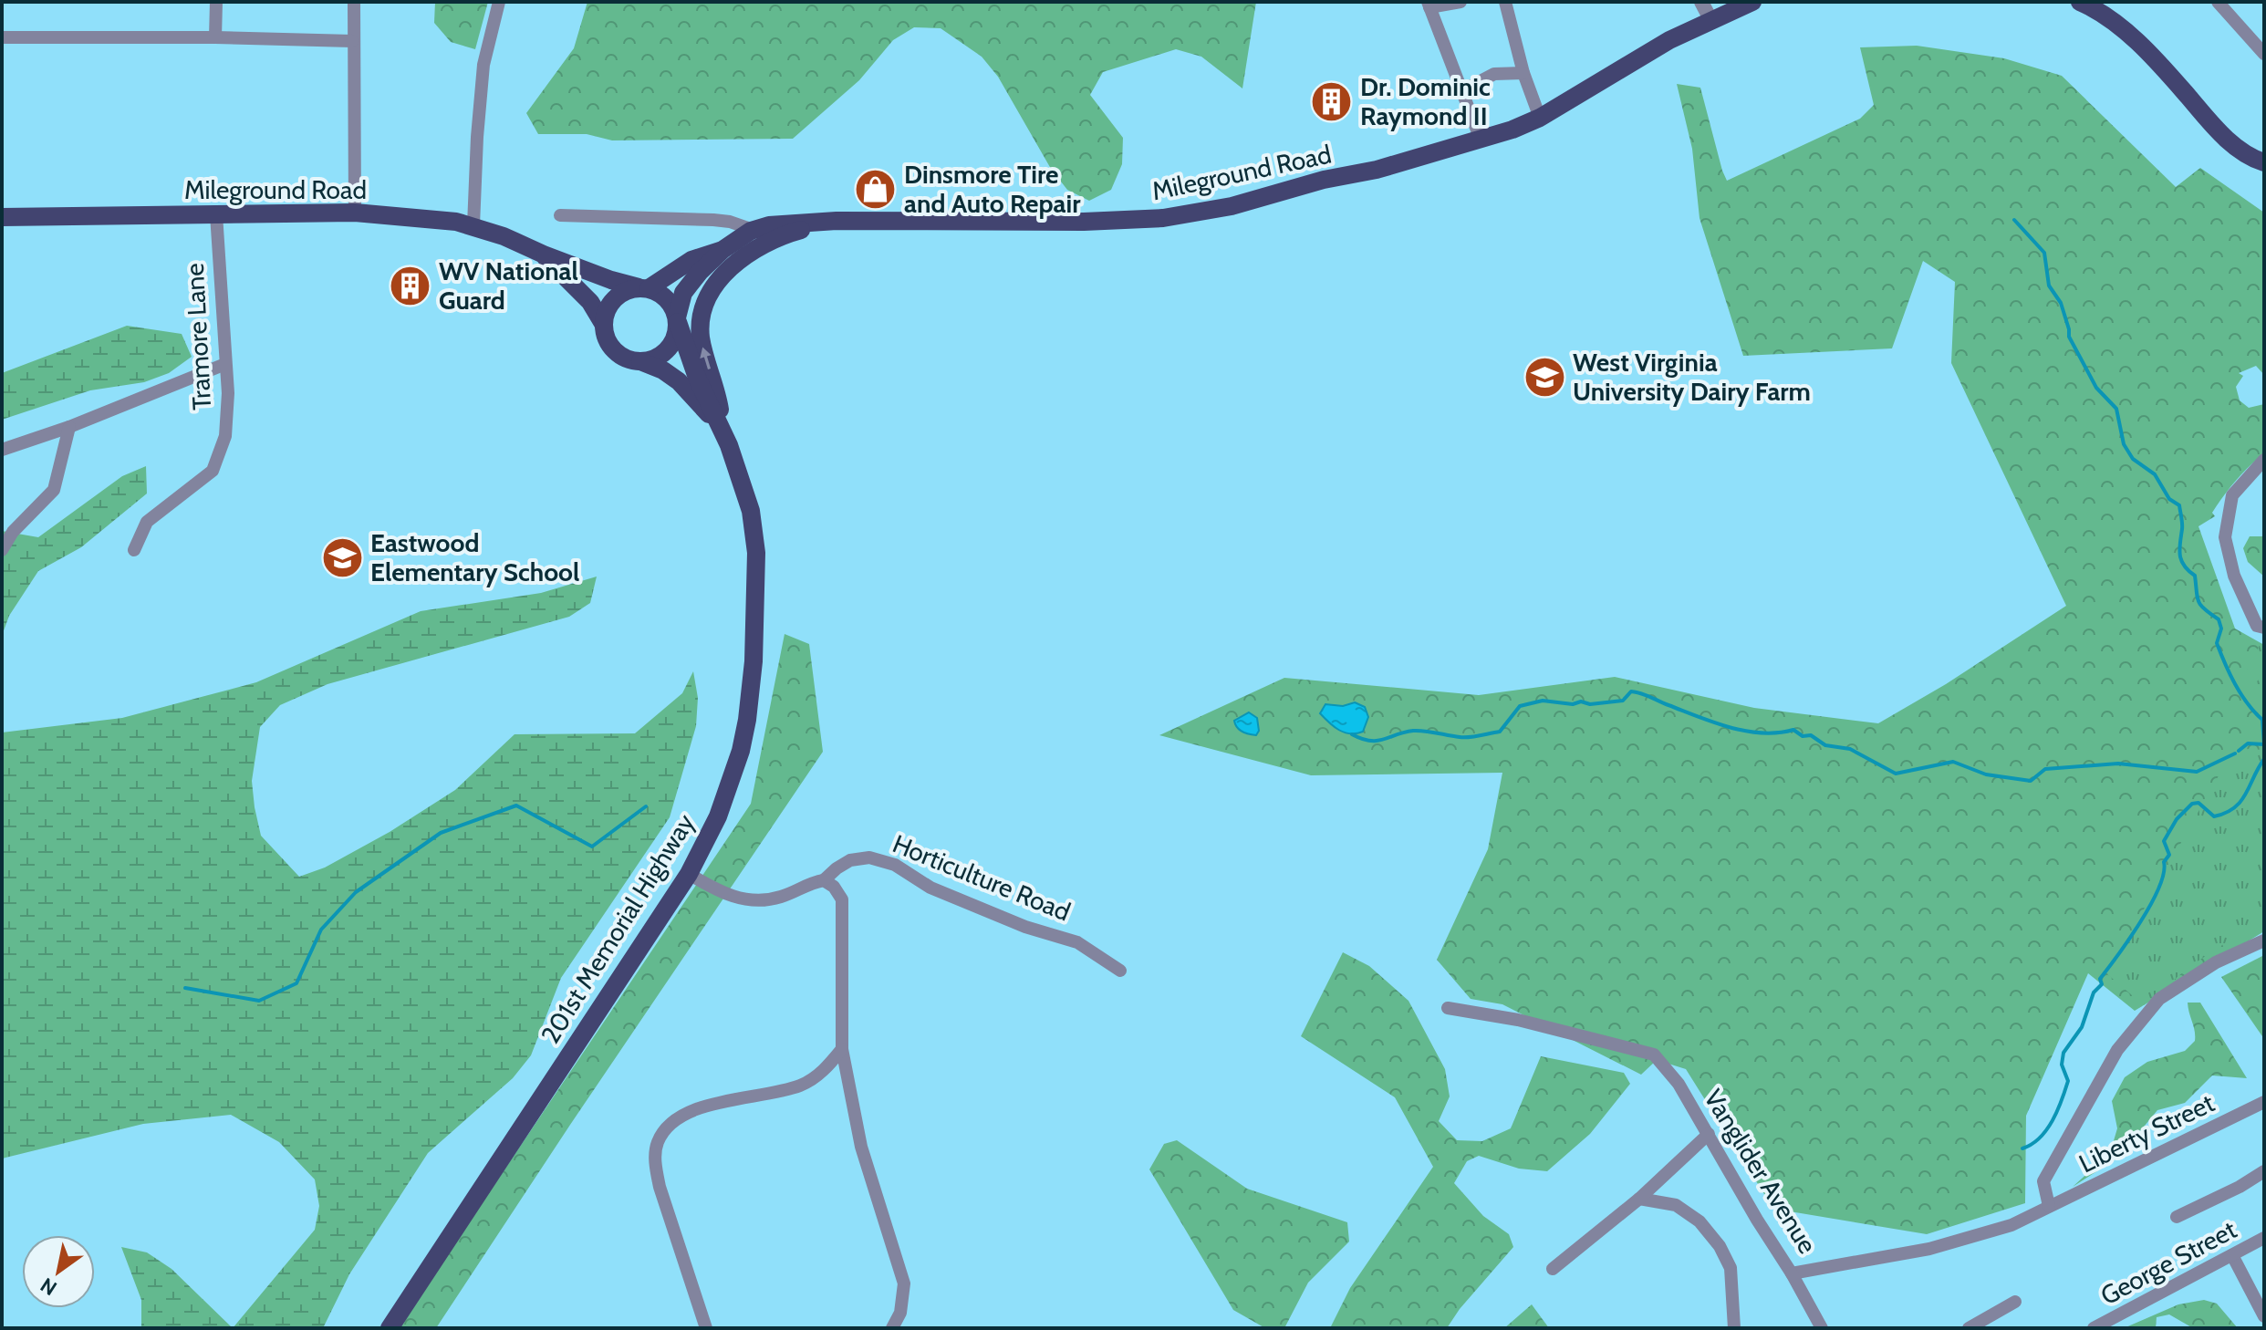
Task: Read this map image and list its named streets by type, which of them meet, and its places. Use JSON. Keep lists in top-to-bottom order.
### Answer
{
  "streets": {
    "main road": ["Mileground Road", "201st Memorial Highway"],
    "street": [
      "Tramore Lane",
      "Horticulture Road",
      "Liberty Street",
      "Vanglider Avenue",
      "George Street"
    ]
  },
  "crossings": [
    ["Mileground Road", "Tramore Lane"],
    ["Mileground Road", "201st Memorial Highway"],
    ["Horticulture Road", "201st Memorial Highway"],
    ["Liberty Street", "Vanglider Avenue"]
  ],
  "places": {
    "building": ["Dr. Dominic Raymond II", "WV National Guard"],
    "shop": ["Dinsmore Tire and Auto Repair"],
    "school or university": ["West Virginia University Dairy Farm", "Eastwood Elementary School"]
  },
  "north": "bottom left"
}
